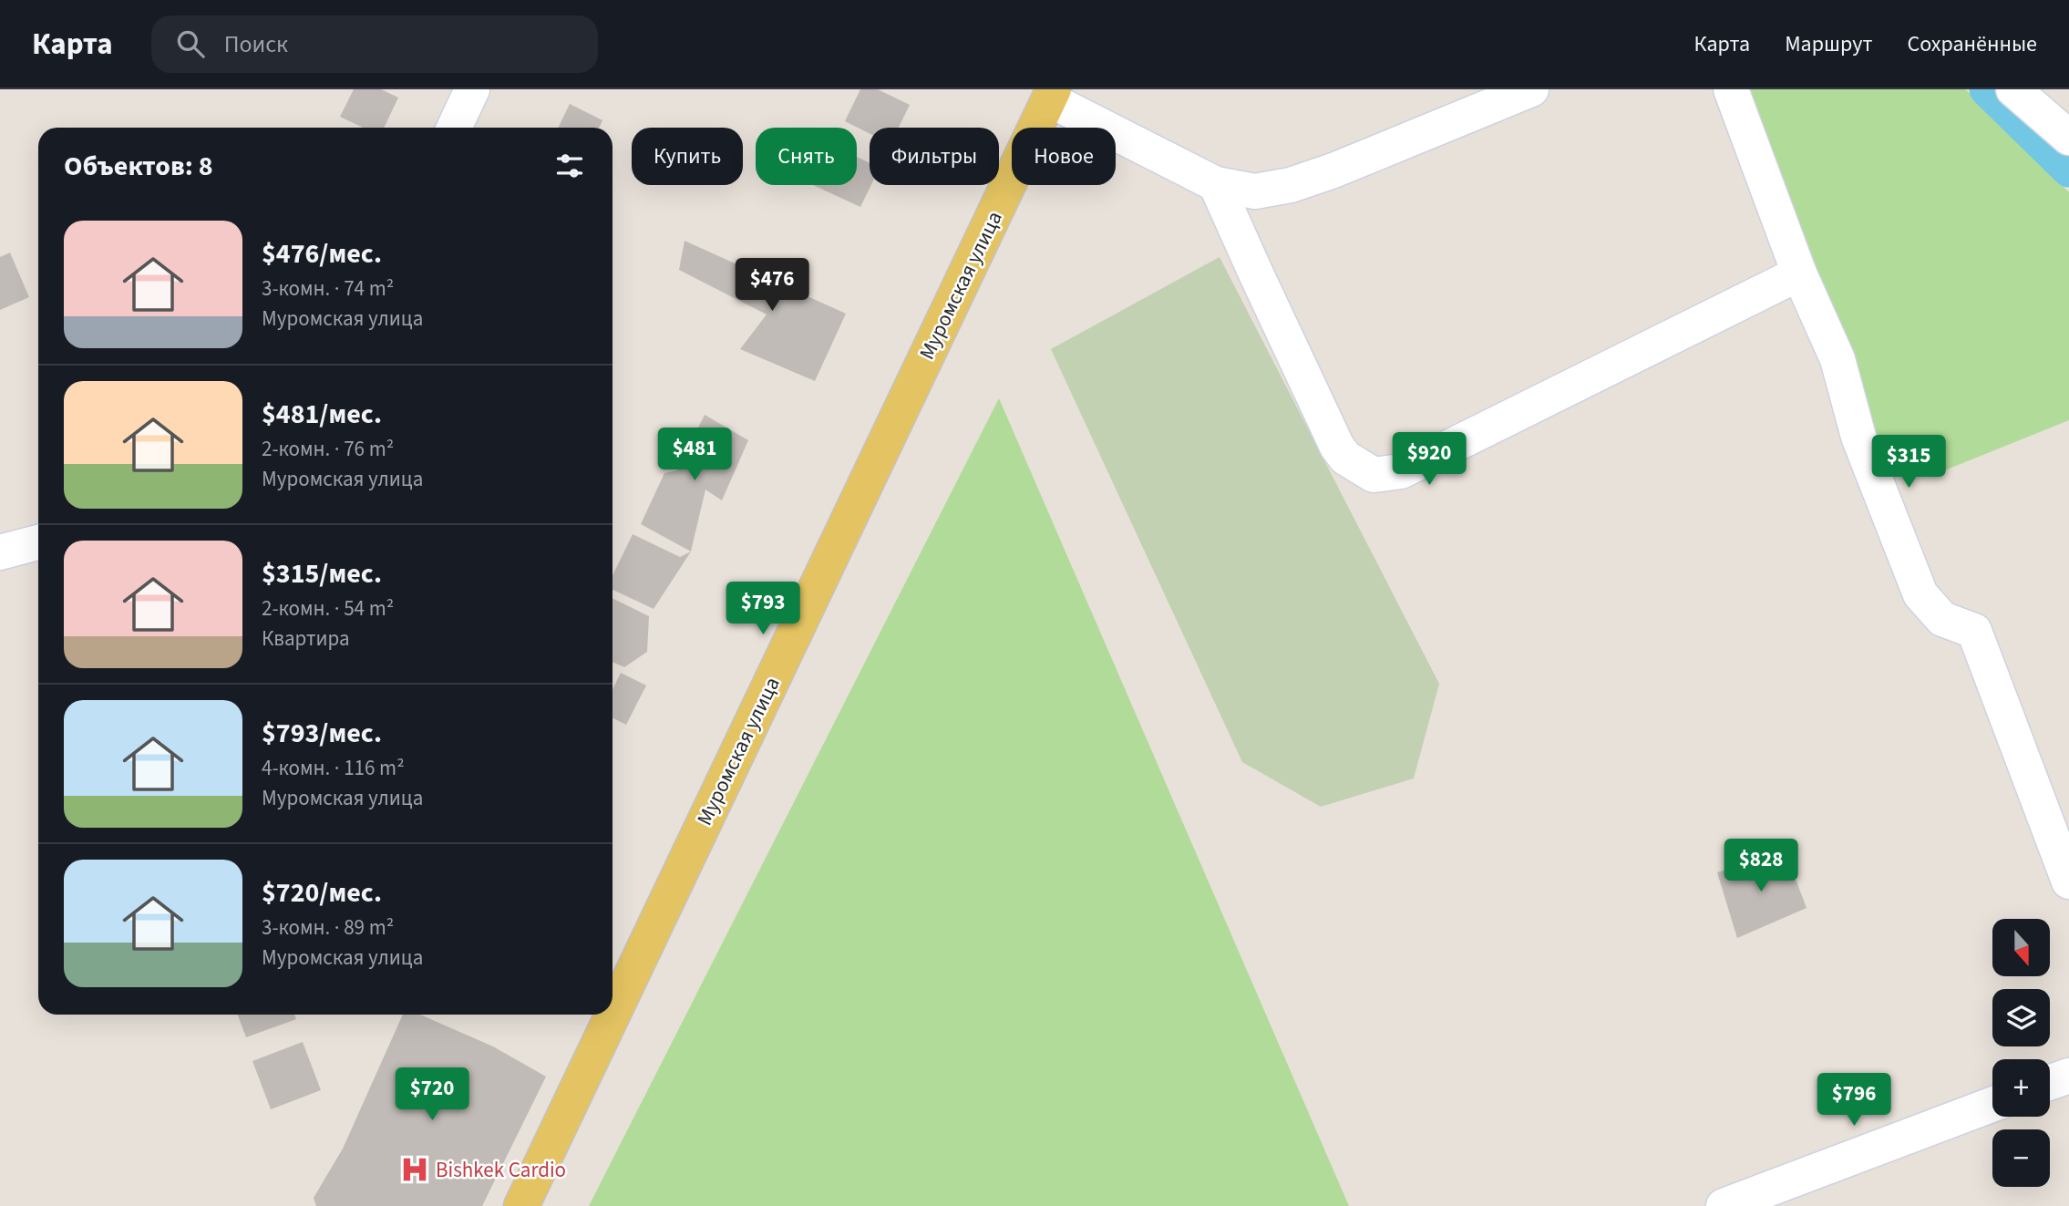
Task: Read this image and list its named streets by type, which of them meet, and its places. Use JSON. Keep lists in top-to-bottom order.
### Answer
{
  "streets": {
    "main road": ["Муромская улица"]
  },
  "places": {
    "hospital": ["Bishkek Cardio"]
  },
  "north": "bottom",
  "page": {
    "header": "Карта",
    "search": "Поиск",
    "nav": ["Карта", "Маршрут", "Сохранённые"],
    "chip": [
      "Купить",
      "Снять",
      "Фильтры",
      "Новое"
    ],
    "heading": "Объектов: 8",
    "list": [
      {
        "name": "$476/мес.",
        "note": "3-комн. · 74 m² · Муромская улица"
      },
      {
        "name": "$481/мес.",
        "note": "2-комн. · 76 m² · Муромская улица"
      },
      {
        "name": "$315/мес.",
        "note": "2-комн. · 54 m² · Квартира"
      },
      {
        "name": "$793/мес.",
        "note": "4-комн. · 116 m² · Муромская улица"
      },
      {
        "name": "$720/мес.",
        "note": "3-комн. · 89 m² · Муромская улица"
      }
    ],
    "price": [
      "$476",
      "$481",
      "$920",
      "$315",
      "$793",
      "$828",
      "$720",
      "$796"
    ],
    "map_buttons": ["+", "−"]
  }
}
